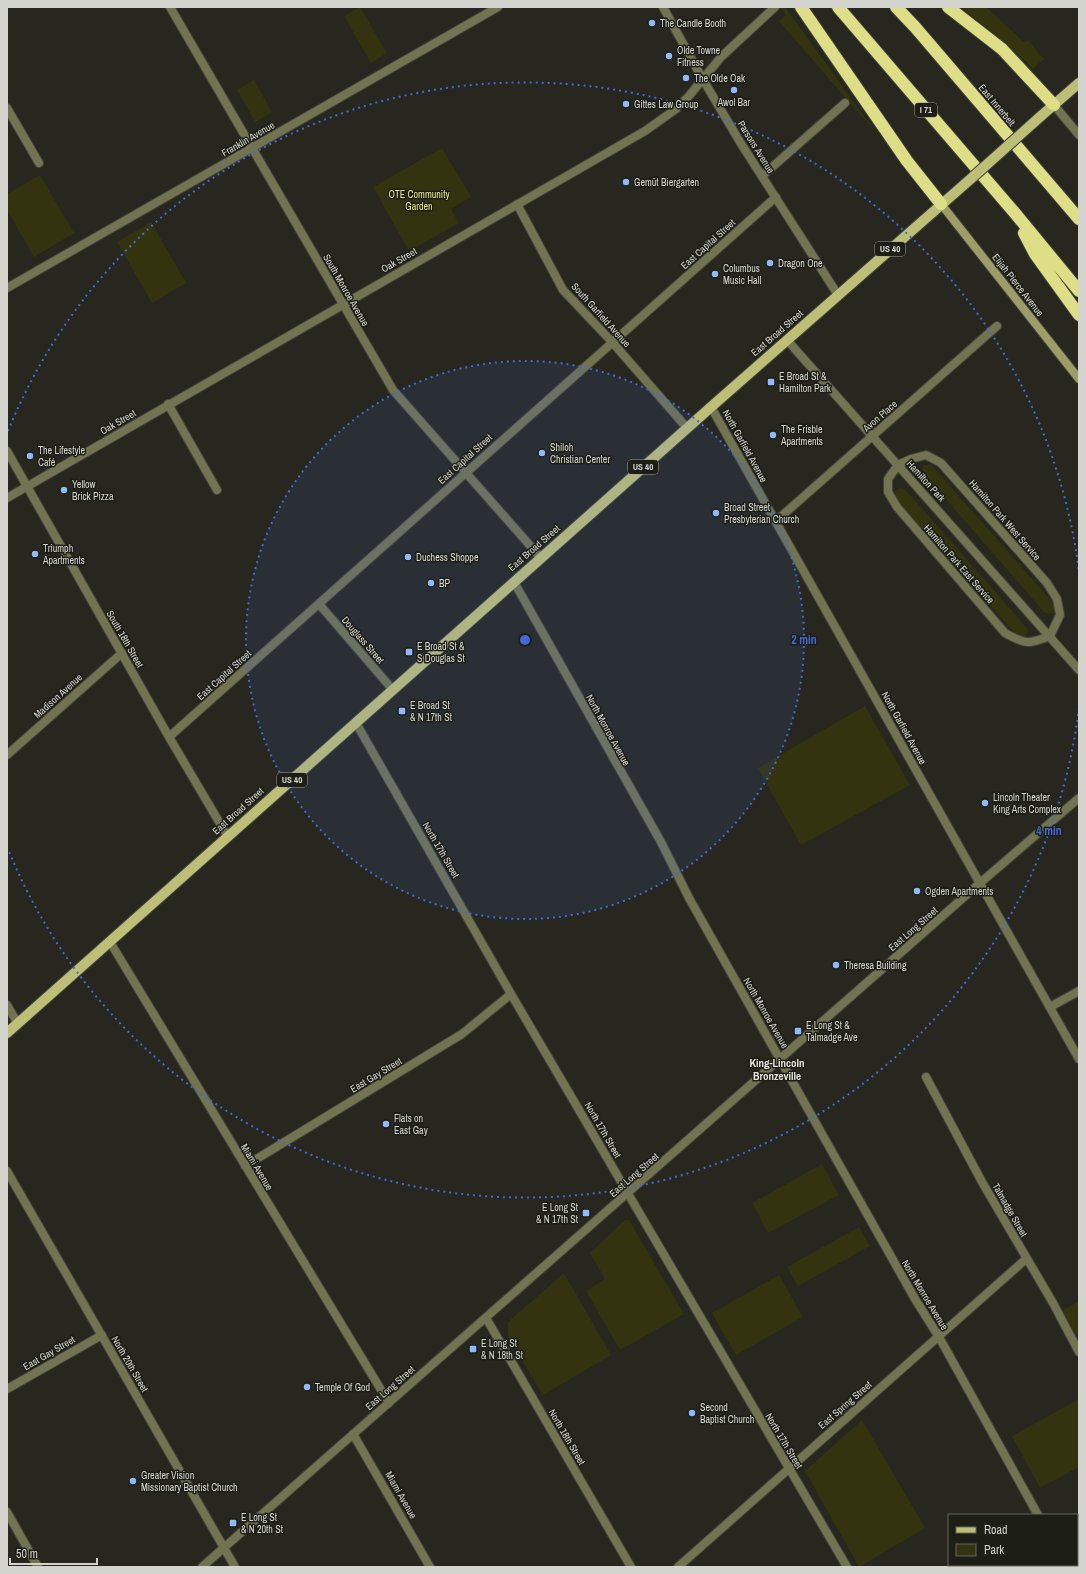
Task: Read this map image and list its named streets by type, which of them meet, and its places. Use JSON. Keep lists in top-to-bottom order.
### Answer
{
  "streets": {
    "highway": ["East Innerbelt", "I 71"],
    "main road": ["US 40", "Elijah Pierce Avenue", "East Broad Street"],
    "street": [
      "Franklin Avenue",
      "Parsons Avenue",
      "East Capital Street",
      "Oak Street",
      "South Monroe Avenue",
      "South Garfield Avenue",
      "Avon Place",
      "North Garfield Avenue",
      "Hamilton Park",
      "Hamilton Park West Service",
      "Hamilton Park East Service",
      "South 18th Street",
      "Douglass Street",
      "Madison Avenue",
      "North Monroe Avenue",
      "North 17th Street",
      "East Long Street",
      "East Gay Street",
      "Miami Avenue",
      "Talmadge Street",
      "North 20th Street",
      "East Spring Street",
      "North 18th Street"
    ]
  },
  "crossings": [
    ["Franklin Avenue", "South Monroe Avenue"],
    ["Parsons Avenue", "East Capital Street"],
    ["Parsons Avenue", "Oak Street"],
    ["Parsons Avenue", "East Broad Street"],
    ["East Capital Street", "South Monroe Avenue"],
    ["East Capital Street", "South Garfield Avenue"],
    ["East Capital Street", "South 18th Street"],
    ["East Capital Street", "Douglass Street"],
    ["Oak Street", "South Monroe Avenue"],
    ["Oak Street", "South Garfield Avenue"],
    ["Oak Street", "South 18th Street"],
    ["Elijah Pierce Avenue", "East Broad Street"],
    ["South Monroe Avenue", "East Broad Street"],
    ["South Garfield Avenue", "East Broad Street"],
    ["East Broad Street", "North Garfield Avenue"],
    ["East Broad Street", "Hamilton Park"],
    ["East Broad Street", "South 18th Street"],
    ["East Broad Street", "Douglass Street"],
    ["East Broad Street", "North Monroe Avenue"],
    ["East Broad Street", "North 17th Street"],
    ["East Broad Street", "Miami Avenue"],
    ["Avon Place", "North Garfield Avenue"],
    ["Avon Place", "Hamilton Park"],
    ["North Garfield Avenue", "East Long Street"],
    ["Hamilton Park", "Hamilton Park West Service"],
    ["Hamilton Park", "Hamilton Park East Service"],
    ["Hamilton Park West Service", "Hamilton Park East Service"],
    ["South 18th Street", "Madison Avenue"],
    ["North Monroe Avenue", "East Long Street"],
    ["North Monroe Avenue", "East Spring Street"],
    ["North 17th Street", "East Long Street"],
    ["North 17th Street", "East Gay Street"],
    ["North 17th Street", "East Spring Street"],
    ["East Long Street", "Miami Avenue"],
    ["East Long Street", "North 20th Street"],
    ["East Long Street", "North 18th Street"],
    ["East Gay Street", "Miami Avenue"],
    ["East Gay Street", "North 20th Street"],
    ["Talmadge Street", "East Spring Street"]
  ],
  "districts": ["King-Lincoln Bronzeville"],
  "parks": ["OTE Community Garden"],
  "places": {
    "other": [
      "The Candle Booth",
      "Olde Towne Fitness",
      "The Olde Oak",
      "Awol Bar",
      "Gittes Law Group",
      "Gemüt Biergarten",
      "Dragon One",
      "Columbus Music Hall",
      "The Frisble Apartments",
      "Shiloh Christian Center",
      "The Lifestyle Café",
      "Yellow Brick Pizza",
      "Broad Street Presbyterian Church",
      "Triumph Apartments",
      "Duchess Shoppe",
      "BP",
      "Lincoln Theater King Arts Complex",
      "Ogden Apartments",
      "Theresa Building",
      "Flats on East Gay",
      "Temple Of God",
      "Second Baptist Church",
      "Greater Vision Missionary Baptist Church"
    ],
    "transit": [
      "E Broad St & Hamilton Park",
      "E Broad St & S Douglas St",
      "E Broad St & N 17th St",
      "E Long St & Talmadge Ave",
      "E Long St & N 17th St",
      "E Long St & N 18th St",
      "E Long St & N 20th St"
    ]
  },
  "legend": ["Road", "Park"],
  "scale_bar": "50 m",
  "rings": ["2 min", "4 min"]
}
